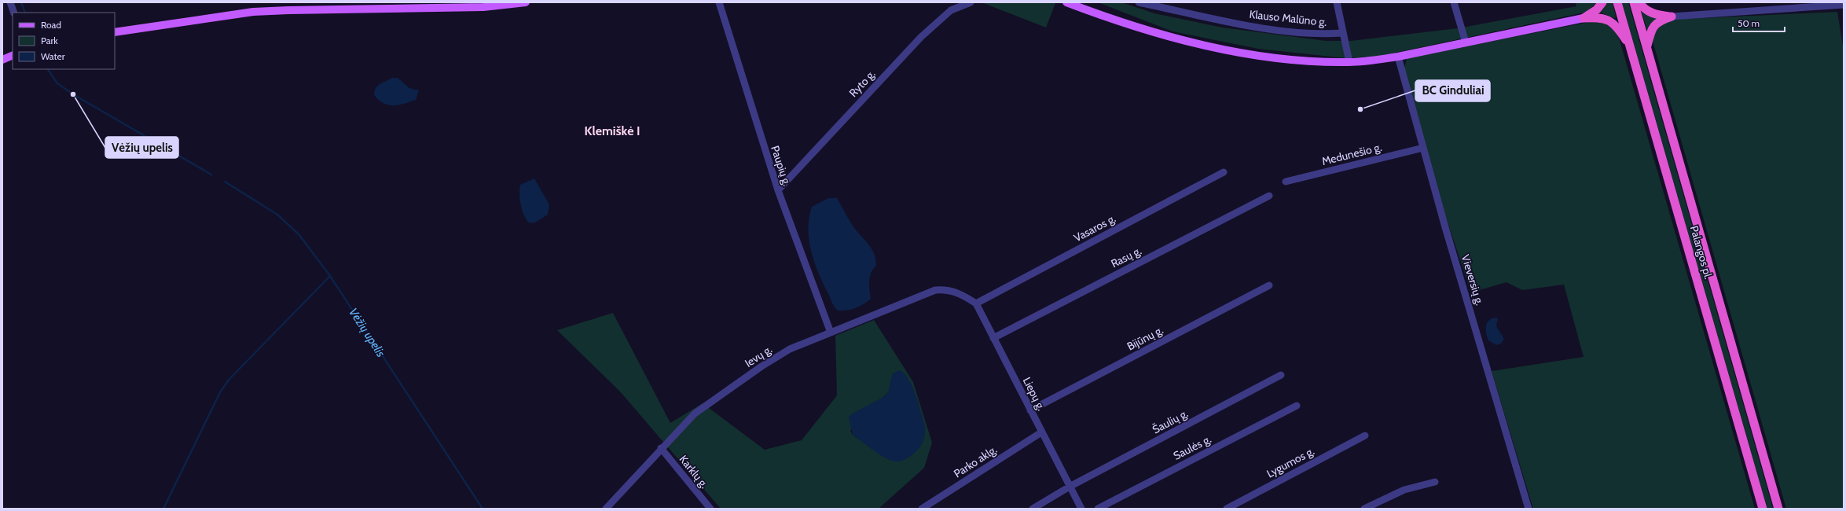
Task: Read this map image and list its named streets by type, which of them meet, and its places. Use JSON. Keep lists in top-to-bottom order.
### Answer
{
  "streets": {
    "highway": ["Palangos pl."],
    "street": [
      "Klauso Malūno g.",
      "Ryto g.",
      "Medunešio g.",
      "Paupių g.",
      "Vasaros g.",
      "Rasų g.",
      "Vieversių g.",
      "Bijūnų g.",
      "Ievų g.",
      "Liepų g.",
      "Šaulių g.",
      "Saulės g.",
      "Parko aklg.",
      "Lygumos g.",
      "Karklų g."
    ]
  },
  "crossings": [
    ["Ryto g.", "Paupių g."],
    ["Medunešio g.", "Vieversių g."],
    ["Paupių g.", "Ievų g."],
    ["Vasaros g.", "Ievų g."],
    ["Vasaros g.", "Liepų g."],
    ["Rasų g.", "Liepų g."],
    ["Bijūnų g.", "Liepų g."],
    ["Ievų g.", "Liepų g."],
    ["Ievų g.", "Karklų g."],
    ["Liepų g.", "Šaulių g."],
    ["Liepų g.", "Parko aklg."]
  ],
  "districts": ["Klemiškė I"],
  "water": ["Vėžių upelis"],
  "places": ["Vėžių upelis", "BC Ginduliai"],
  "legend": ["Road", "Park", "Water"],
  "scale_bar": "50 m"
}
